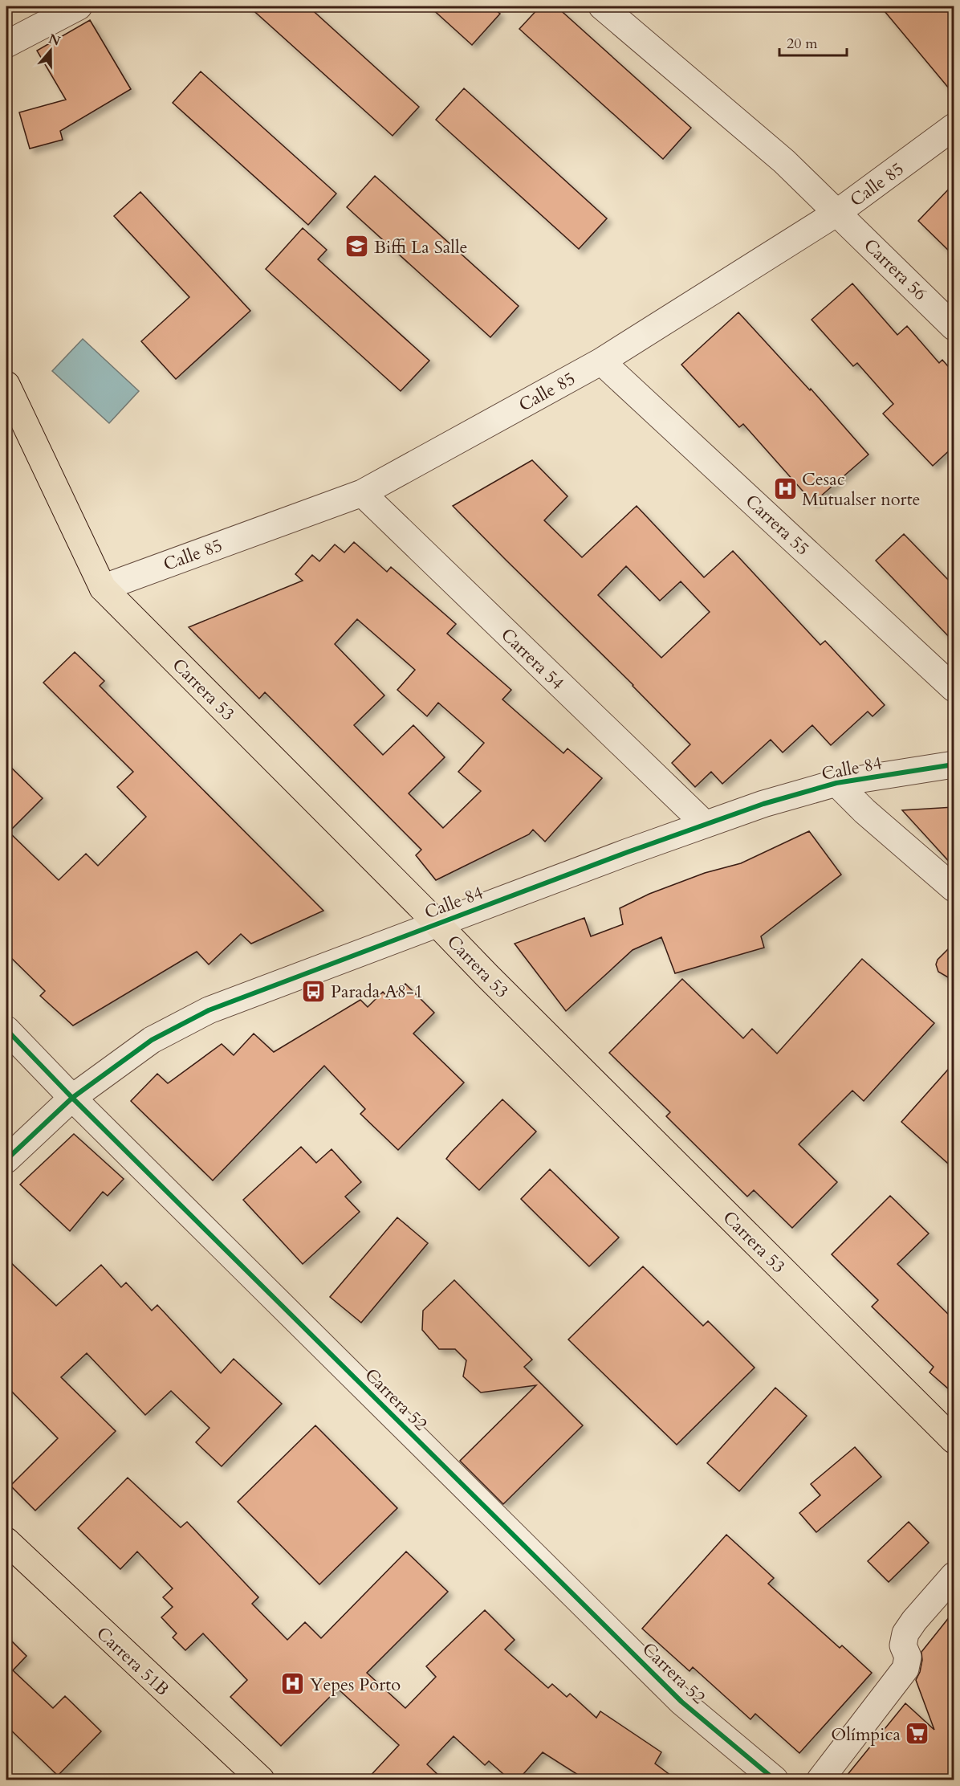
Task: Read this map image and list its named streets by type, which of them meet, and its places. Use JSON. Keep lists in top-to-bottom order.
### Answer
{
  "streets": {
    "main road": ["Carrera 53", "Carrera 51B"],
    "street": [
      "Calle 85",
      "Carrera 56",
      "Carrera 55",
      "Carrera 54",
      "Calle 84",
      "Carrera 52"
    ]
  },
  "crossings": [
    ["Calle 85", "Carrera 56"],
    ["Calle 85", "Carrera 55"],
    ["Calle 85", "Carrera 54"],
    ["Calle 85", "Carrera 53"],
    ["Carrera 54", "Calle 84"],
    ["Carrera 53", "Calle 84"],
    ["Calle 84", "Carrera 52"]
  ],
  "places": {
    "school or university": ["Biffi La Salle"],
    "hospital": ["Cesac Mutualser norte", "Yepes Porto"],
    "bus stop": ["Parada A8-1"],
    "supermarket": ["Olímpica"]
  },
  "scale_bar": "20 m",
  "north": "top"
}
